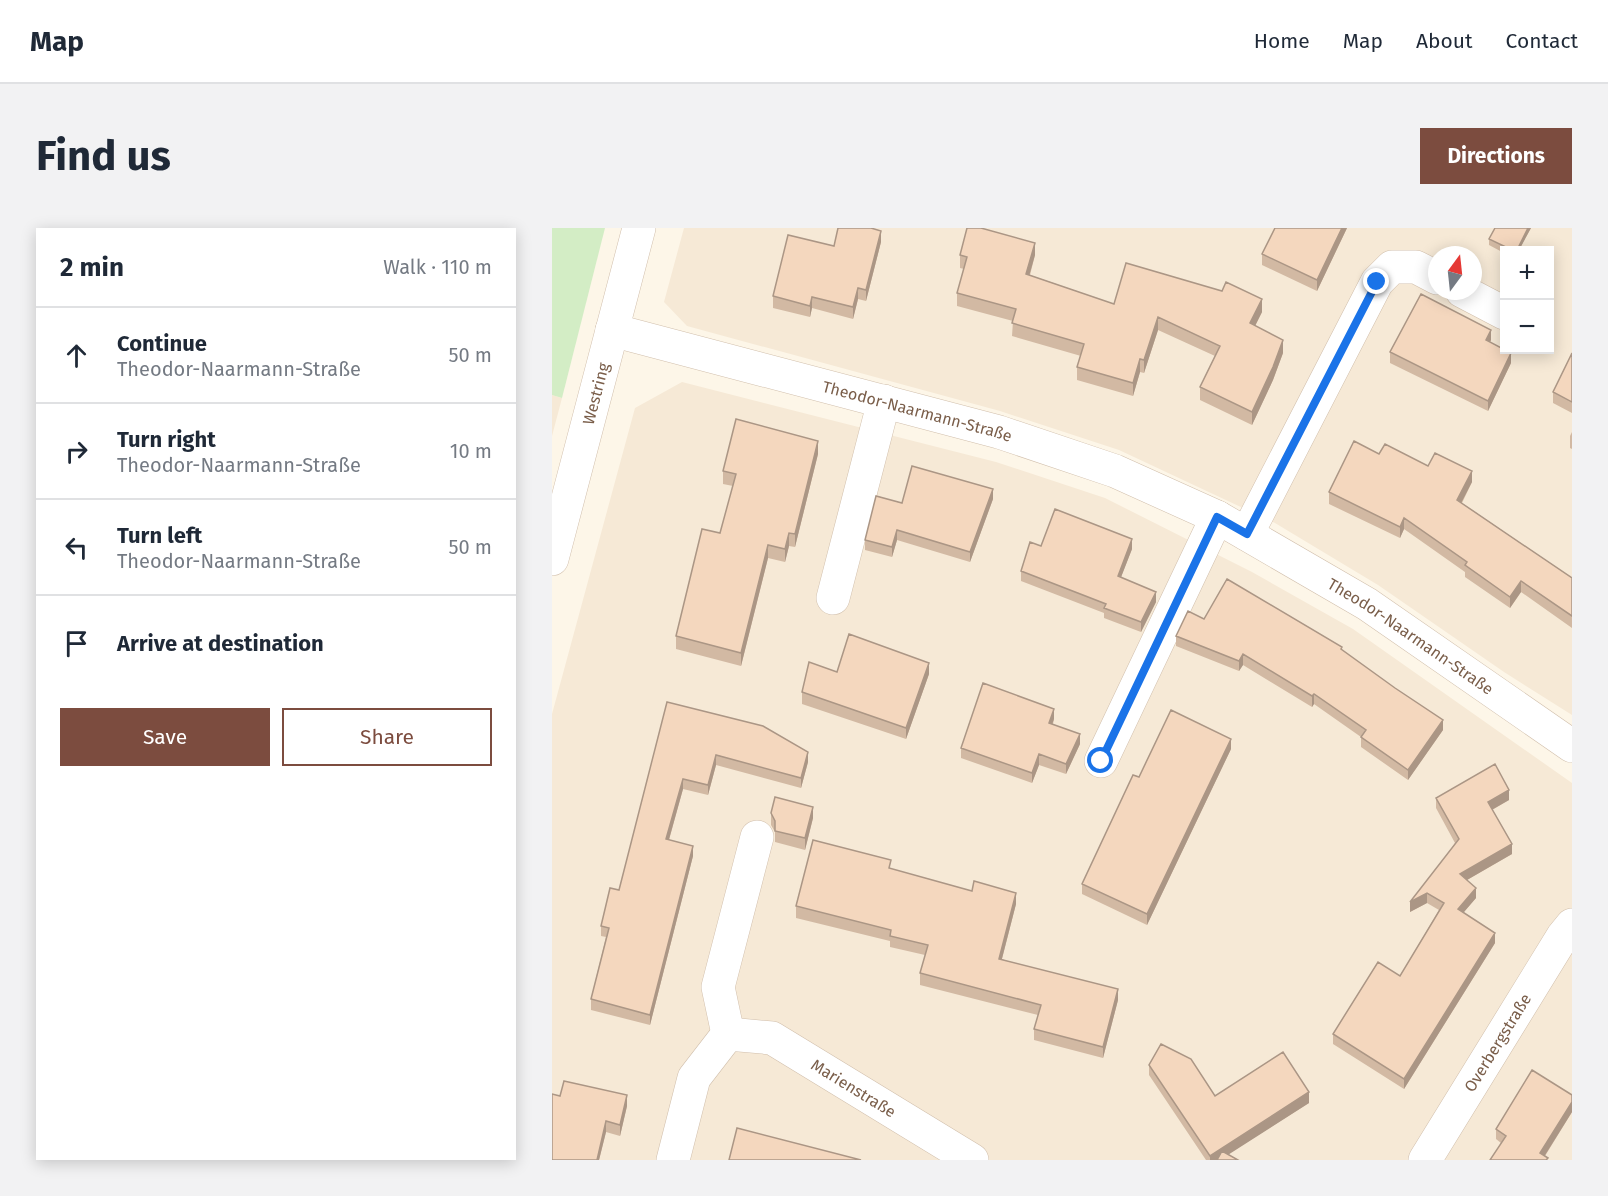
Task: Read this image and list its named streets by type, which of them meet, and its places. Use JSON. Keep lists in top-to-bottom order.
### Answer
{
  "streets": {
    "street": [
      "Westring",
      "Theodor-Naarmann-Straße",
      "Overbergstraße",
      "Marienstraße"
    ]
  },
  "crossings": [
    ["Westring", "Theodor-Naarmann-Straße"]
  ],
  "north": "top",
  "page": {
    "header": "Map",
    "nav": [
      "Home",
      "Map",
      "About",
      "Contact"
    ],
    "buttons": [
      "Directions",
      ["Save", "Share"]
    ],
    "title": "Find us",
    "heading": ["2 min", "Walk · 110 m"],
    "map_buttons": ["+", "−"],
    "list": [
      ["Continue", "Theodor-Naarmann-Straße", "50 m"],
      ["Turn right", "Theodor-Naarmann-Straße", "10 m"],
      ["Turn left", "Theodor-Naarmann-Straße", "50 m"],
      "Arrive at destination"
    ]
  }
}
